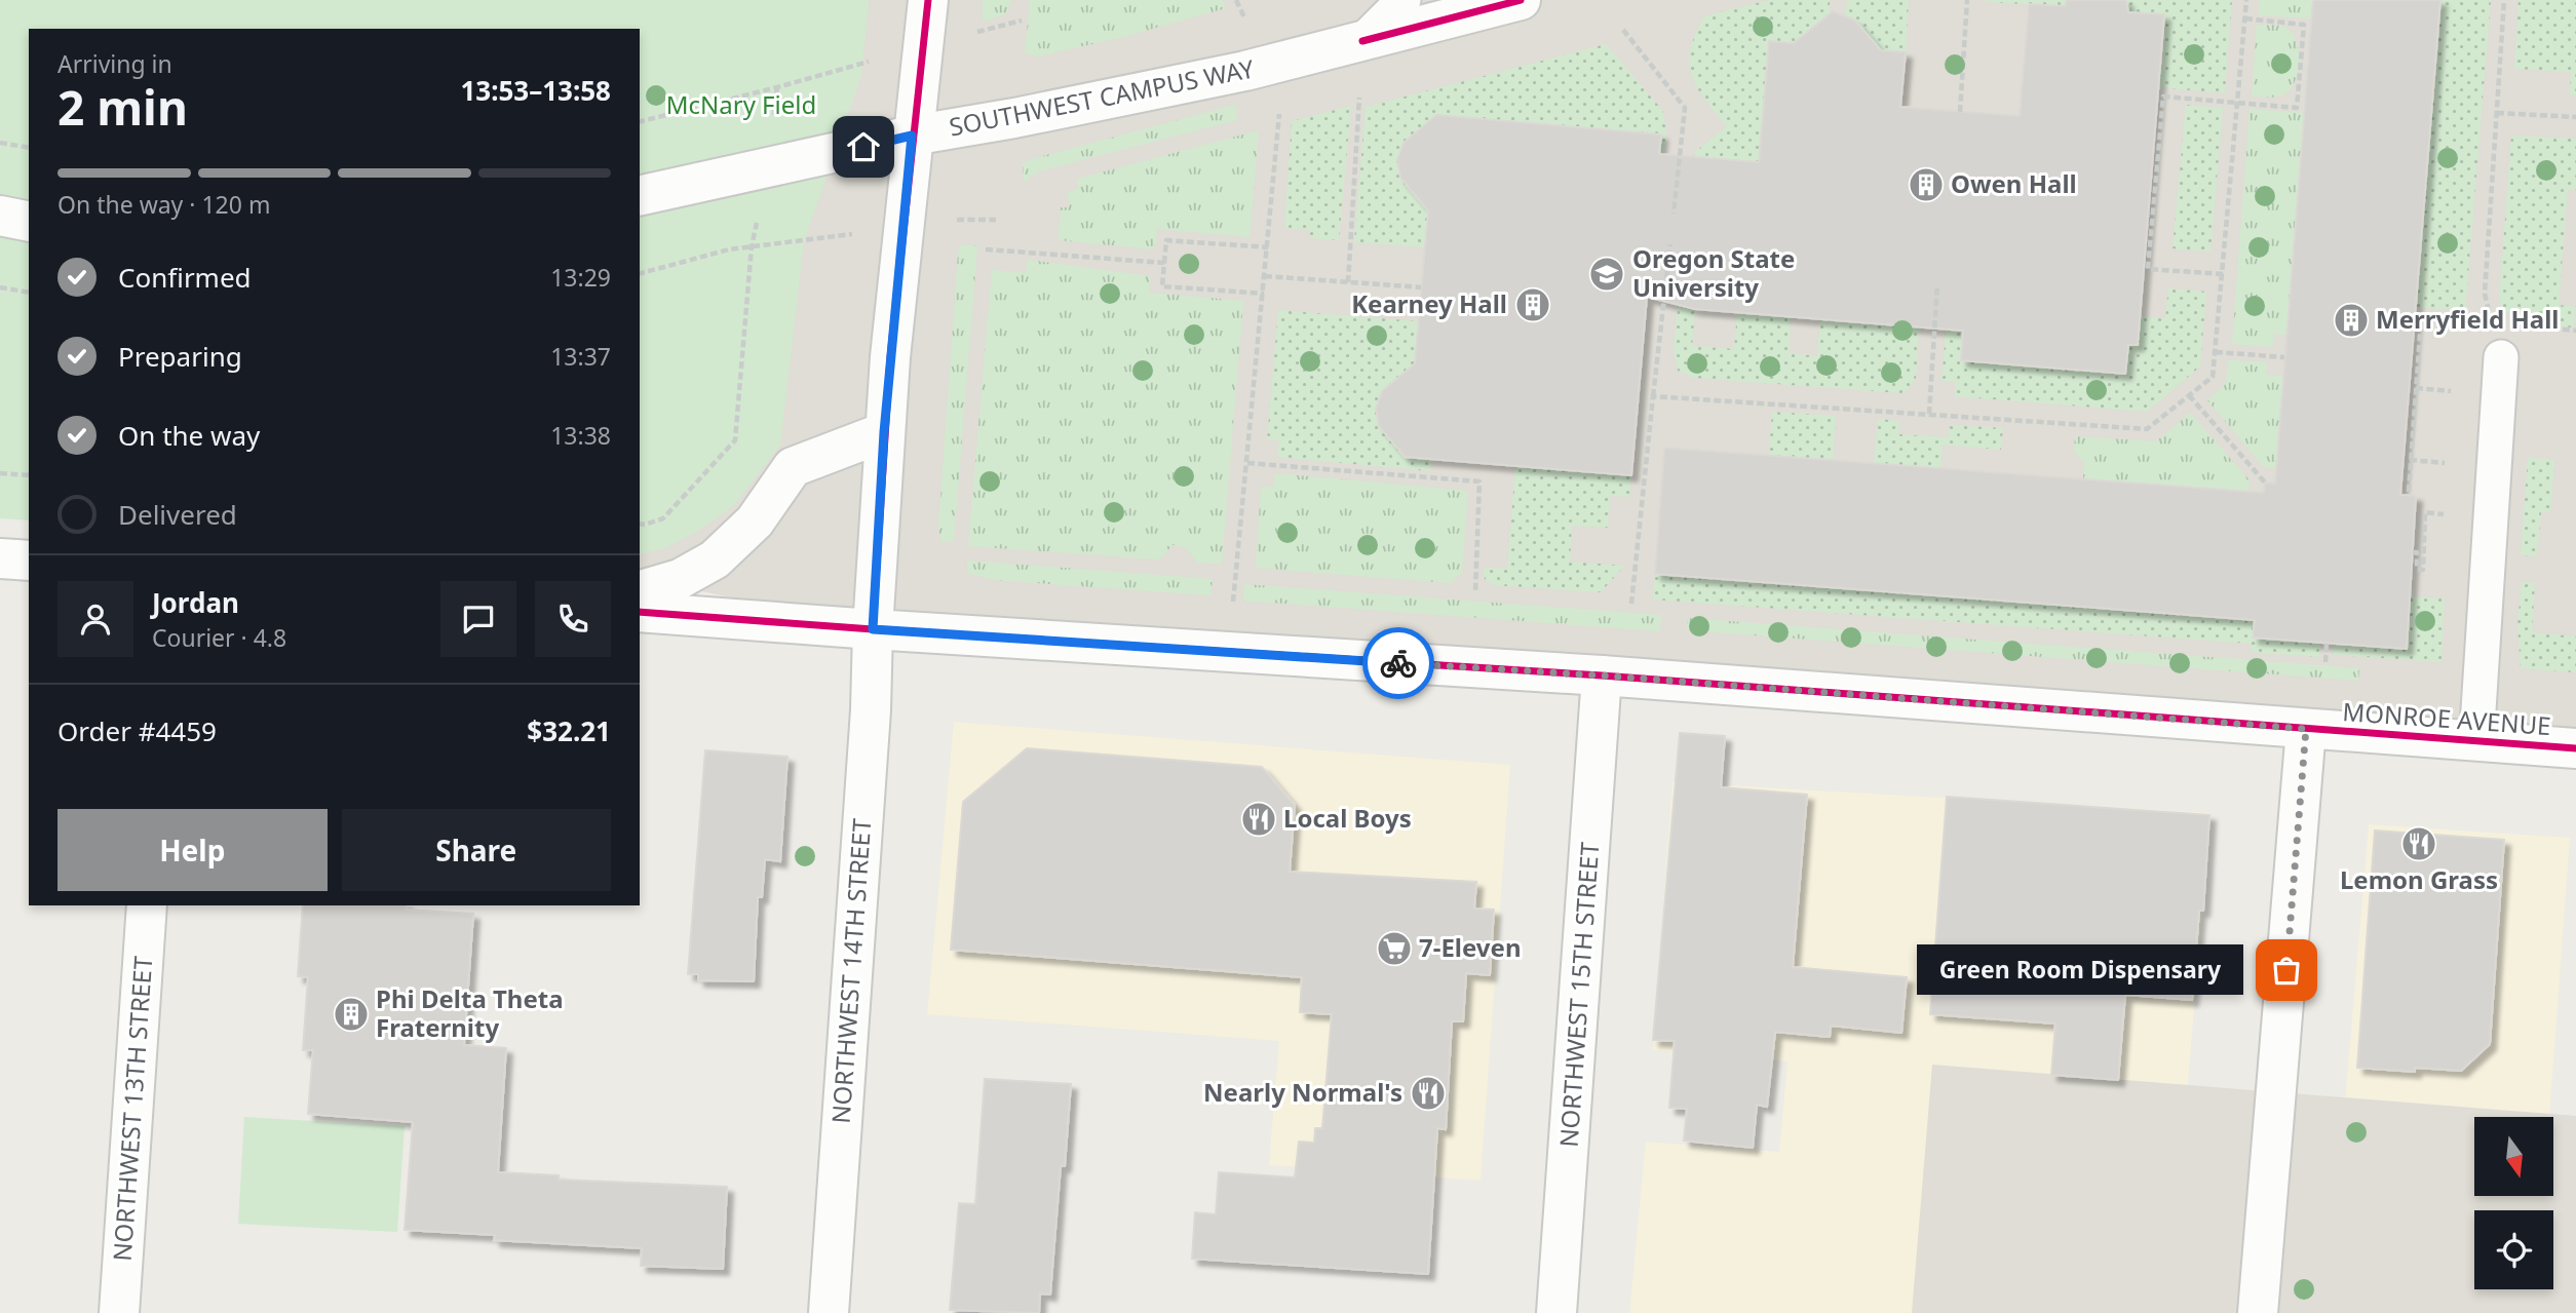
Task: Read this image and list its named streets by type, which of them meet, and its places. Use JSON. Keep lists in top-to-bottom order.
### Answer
{
  "streets": {
    "street": [
      "SOUTHWEST CAMPUS WAY",
      "MONROE AVENUE",
      "NORTHWEST 14TH STREET",
      "NORTHWEST 15TH STREET",
      "NORTHWEST 13TH STREET"
    ]
  },
  "crossings": [
    ["SOUTHWEST CAMPUS WAY", "NORTHWEST 14TH STREET"],
    ["MONROE AVENUE", "NORTHWEST 14TH STREET"],
    ["MONROE AVENUE", "NORTHWEST 15TH STREET"]
  ],
  "parks": ["McNary Field"],
  "places": {
    "building": [
      "Owen Hall",
      "Kearney Hall",
      "Merryfield Hall",
      "Phi Delta Theta Fraternity"
    ],
    "school or university": ["Oregon State University"],
    "restaurant": ["Local Boys", "Lemon Grass", "Nearly Normal's"],
    "supermarket": ["7-Eleven"],
    "other": ["Green Room Dispensary"]
  },
  "north": "bottom",
  "page": {
    "heading": ["2 min", "Arriving in", "13:53–13:58"],
    "panel": [
      "Jordan",
      "Courier · 4.8",
      "Order #4459",
      "$32.21"
    ],
    "bar": "On the way · 120 m",
    "list": [
      ["Confirmed", "13:29"],
      ["Preparing", "13:37"],
      ["On the way", "13:38"],
      "Delivered"
    ],
    "buttons": ["Help", "Share"],
    "bubble": "Green Room Dispensary"
  }
}
